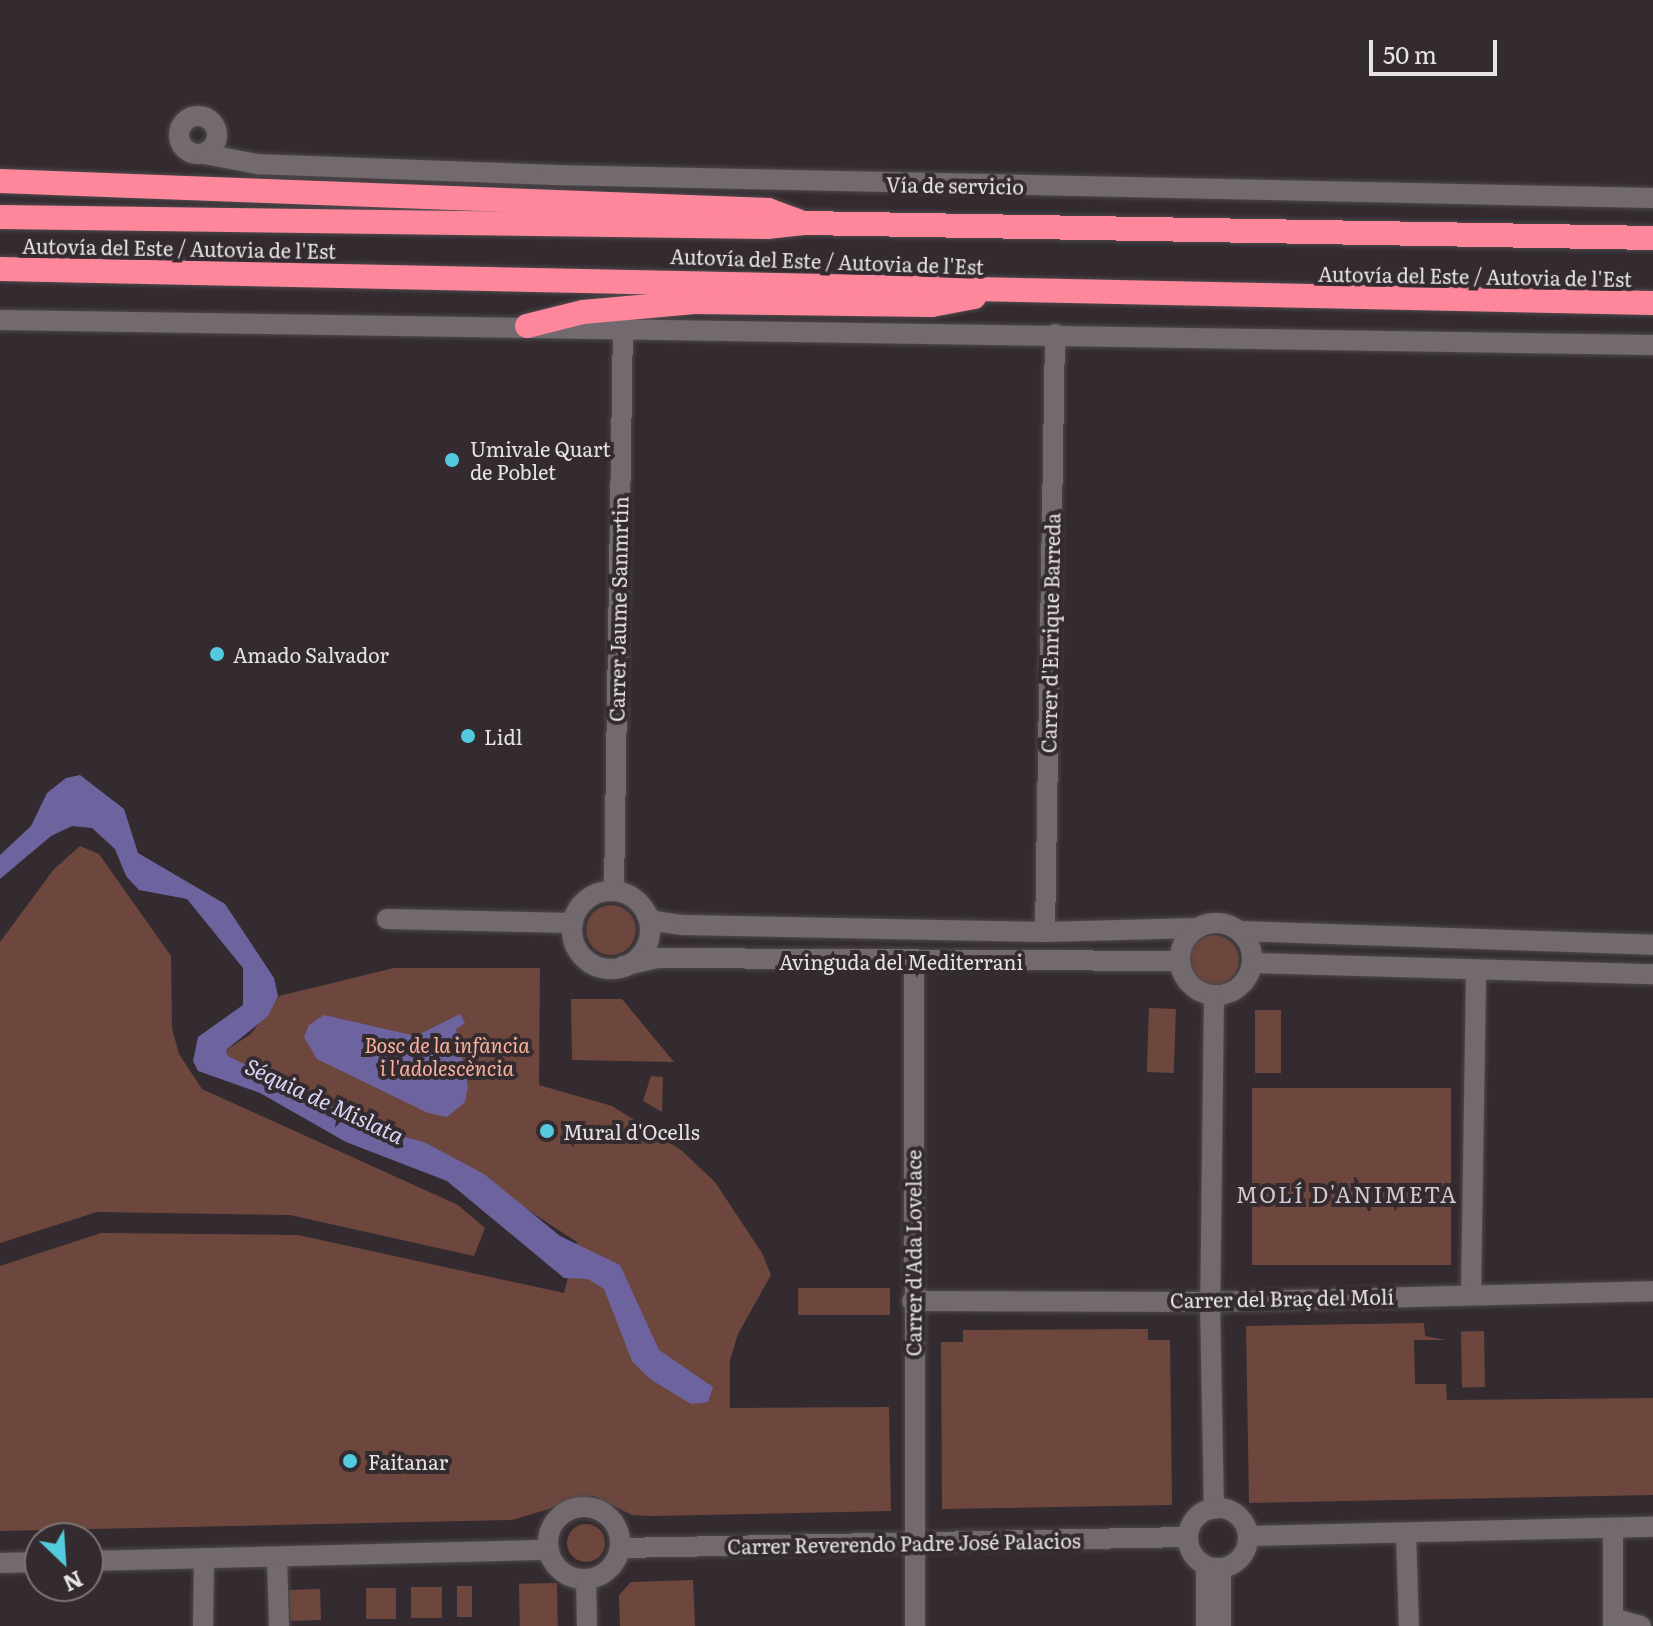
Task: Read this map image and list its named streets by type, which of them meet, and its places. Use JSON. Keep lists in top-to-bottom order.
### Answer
{
  "streets": {
    "highway": ["Autovía del Este / Autovia de l'Est"],
    "street": [
      "Vía de servicio",
      "Carrer Jaume Sanmrtin",
      "Carrer d'Enrique Barreda",
      "Avinguda del Mediterrani",
      "Carrer d'Ada Lovelace",
      "Carrer del Braç del Molí",
      "Carrer Reverendo Padre José Palacios"
    ]
  },
  "crossings": [
    ["Carrer Jaume Sanmrtin", "Avinguda del Mediterrani"],
    ["Carrer d'Enrique Barreda", "Avinguda del Mediterrani"],
    ["Avinguda del Mediterrani", "Carrer d'Ada Lovelace"],
    ["Carrer d'Ada Lovelace", "Carrer del Braç del Molí"],
    ["Carrer d'Ada Lovelace", "Carrer Reverendo Padre José Palacios"]
  ],
  "districts": ["MOLÍ D'ANIMETA"],
  "water": ["Séquia de Mislata"],
  "parks": ["Bosc de la infància i l'adolescència"],
  "places": [
    "Umivale Quart de Poblet",
    "Amado Salvador",
    "Lidl",
    "Mural d'Ocells",
    "Faitanar"
  ],
  "scale_bar": "50 m",
  "north": "bottom right"
}
